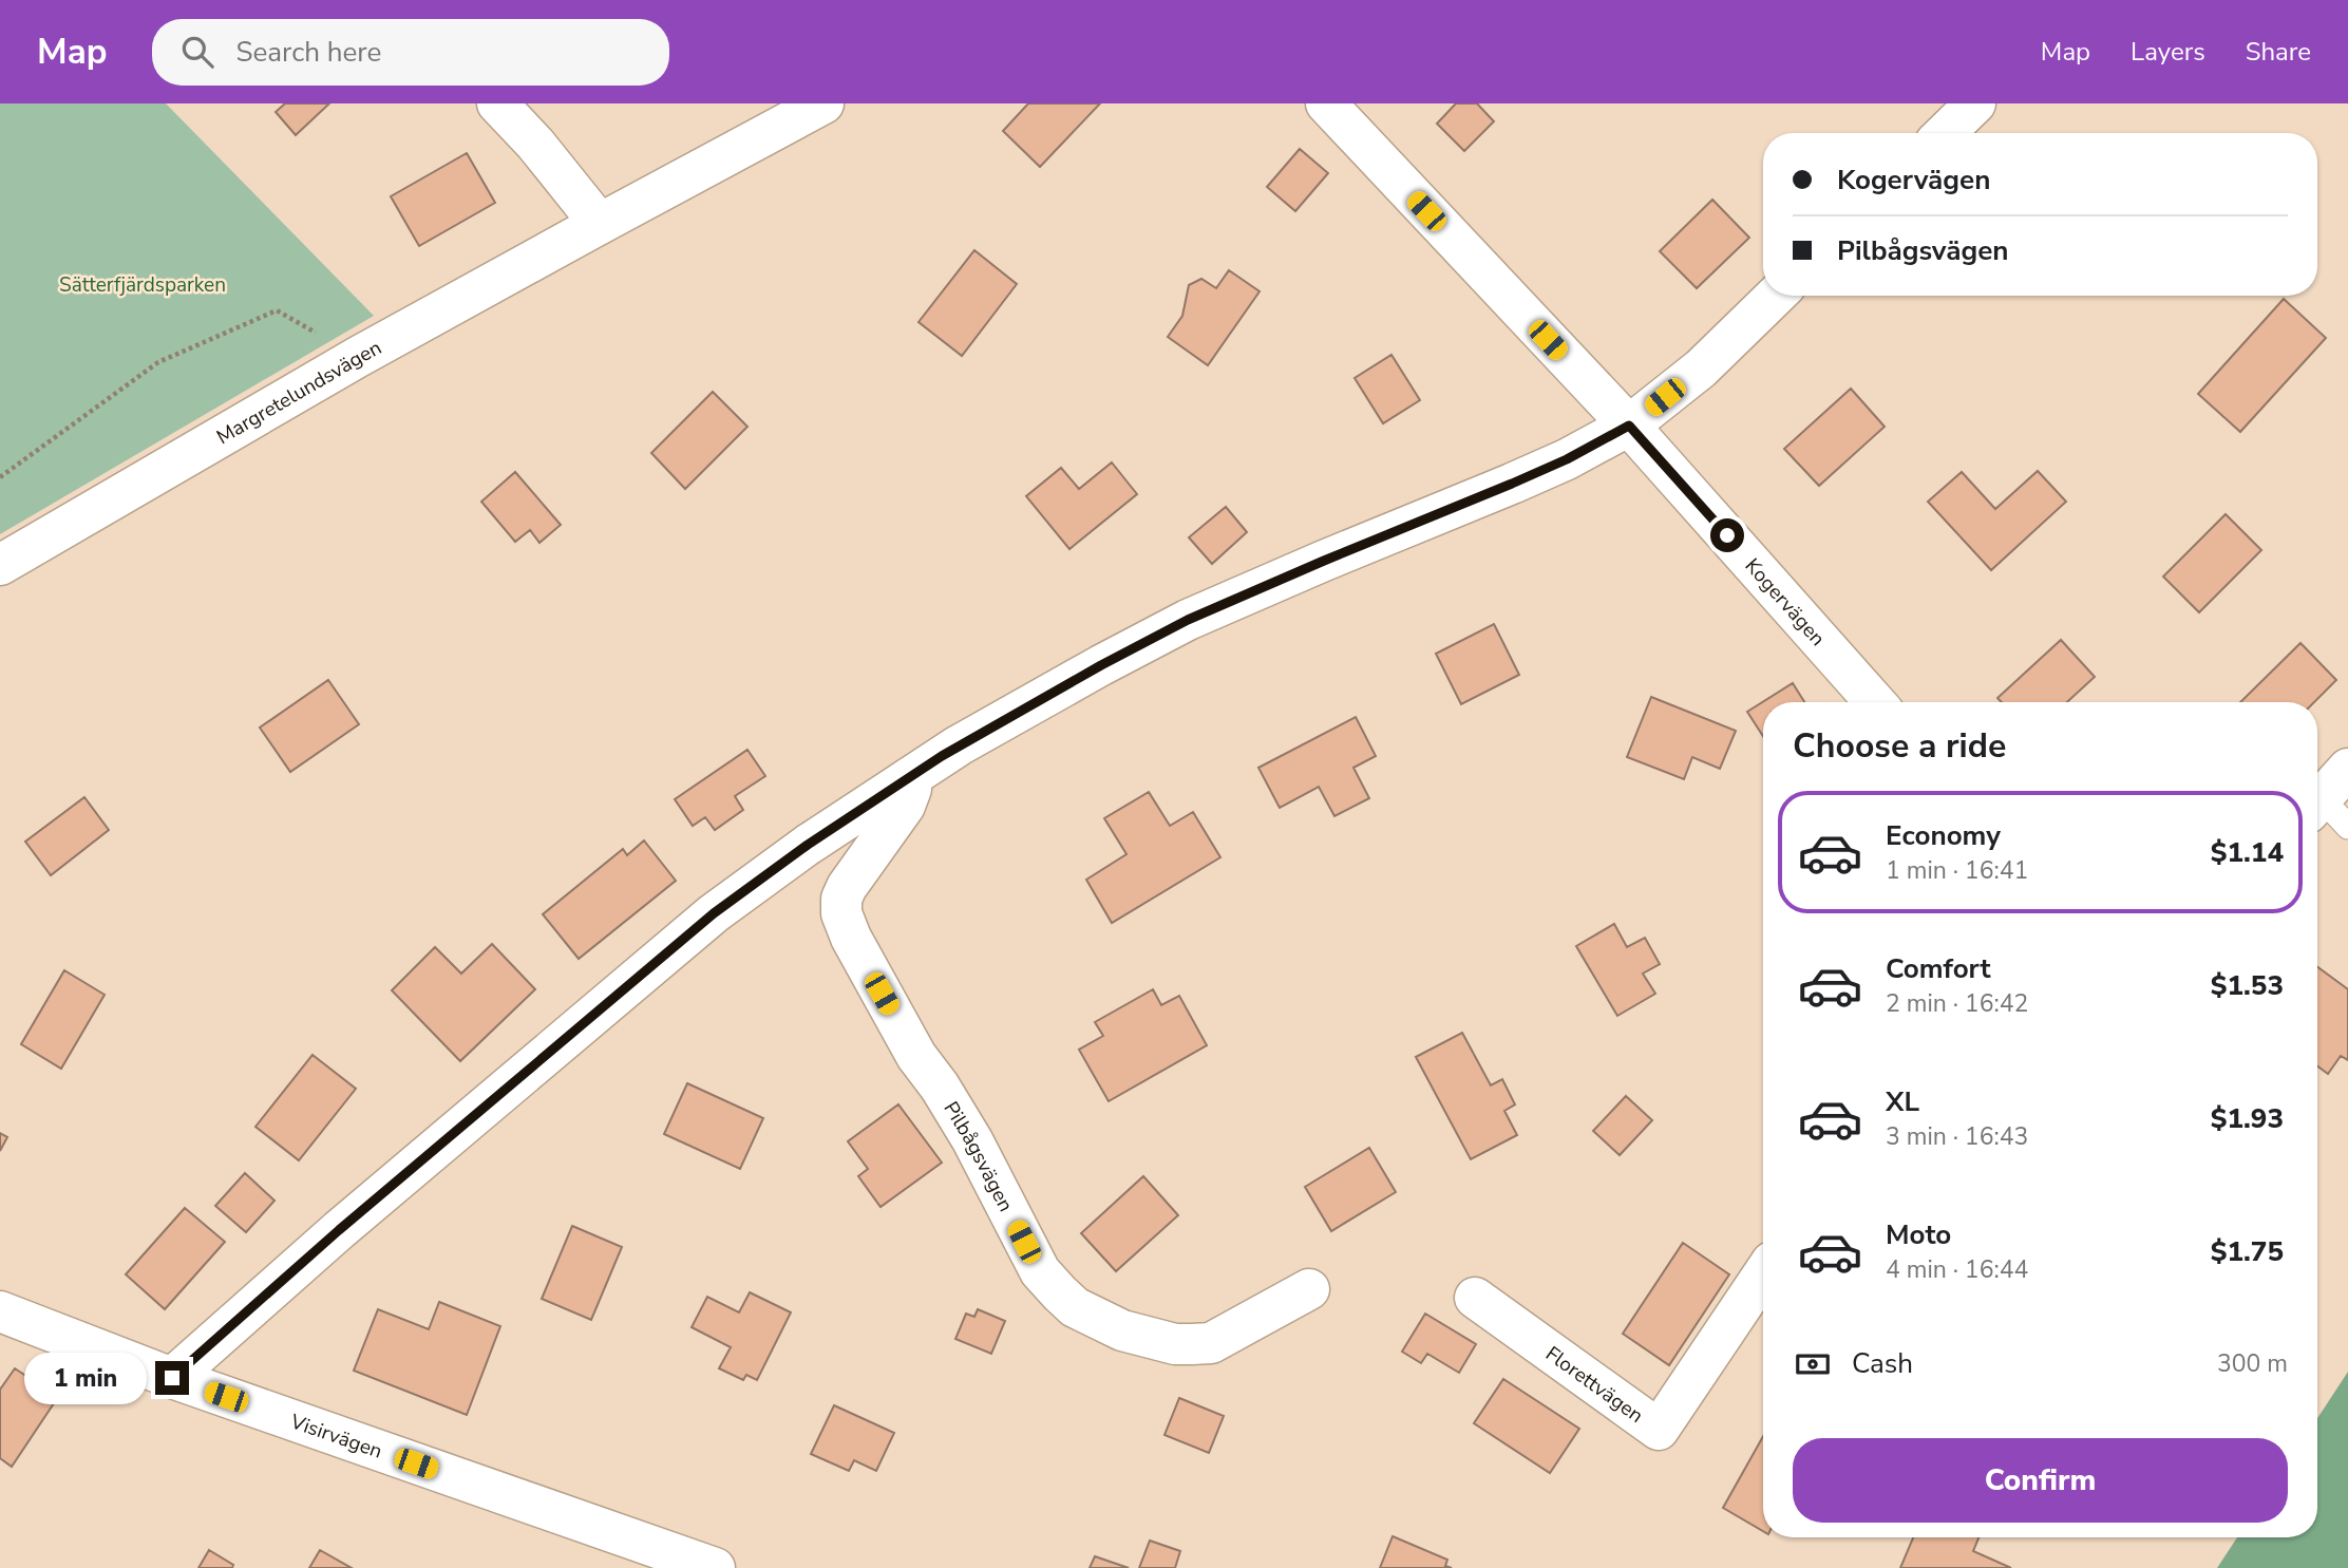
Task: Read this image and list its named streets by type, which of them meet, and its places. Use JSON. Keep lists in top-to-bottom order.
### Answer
{
  "streets": {
    "street": [
      "Margretelundsvägen",
      "Kogervägen",
      "Pilbågsvägen",
      "Florettvägen",
      "Visirvägen"
    ]
  },
  "parks": ["Sätterfjärdsparken"],
  "page": {
    "header": "Map",
    "search": "Search here",
    "nav": ["Map", "Layers", "Share"],
    "banner": ["Kogervägen", "Pilbågsvägen"],
    "heading": "Choose a ride",
    "list": [
      {
        "name": "Economy",
        "note": "1 min · 16:41",
        "value": "$1.14"
      },
      {
        "name": "Comfort",
        "note": "2 min · 16:42",
        "value": "$1.53"
      },
      {
        "name": "XL",
        "note": "3 min · 16:43",
        "value": "$1.93"
      },
      {
        "name": "Moto",
        "note": "4 min · 16:44",
        "value": "$1.75"
      }
    ],
    "pay": ["Cash", "300 m"],
    "bubble": "1 min",
    "buttons": "Confirm"
  }
}
